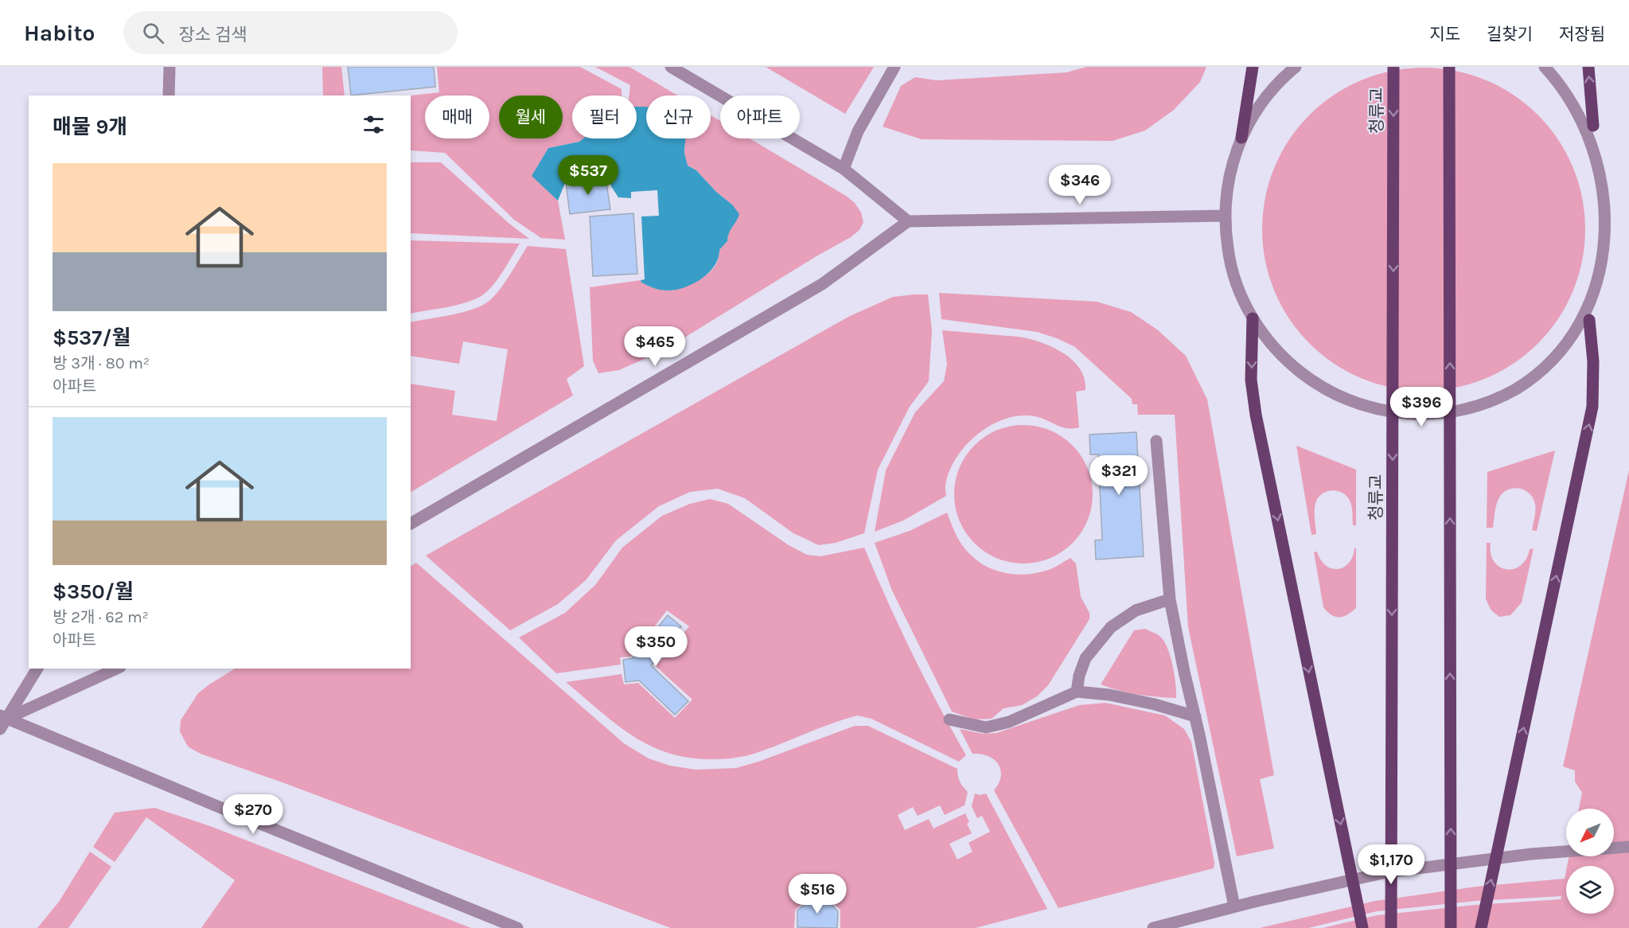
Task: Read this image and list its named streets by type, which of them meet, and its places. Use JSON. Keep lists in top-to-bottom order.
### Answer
{
  "streets": {
    "main road": ["청류교"]
  },
  "north": "bottom left",
  "page": {
    "header": "Habito",
    "search": "장소 검색",
    "nav": ["지도", "길찾기", "저장됨"],
    "chip": [
      "매매",
      "월세",
      "필터",
      "신규",
      "아파트"
    ],
    "heading": "매물 9개",
    "list": [
      {
        "name": "$537/월",
        "note": "방 3개 · 80 m² · 아파트"
      },
      {
        "name": "$350/월",
        "note": "방 2개 · 62 m² · 아파트"
      }
    ],
    "price": [
      "$537",
      "$346",
      "$465",
      "$396",
      "$321",
      "$350",
      "$270",
      "$1,170",
      "$516"
    ]
  }
}
